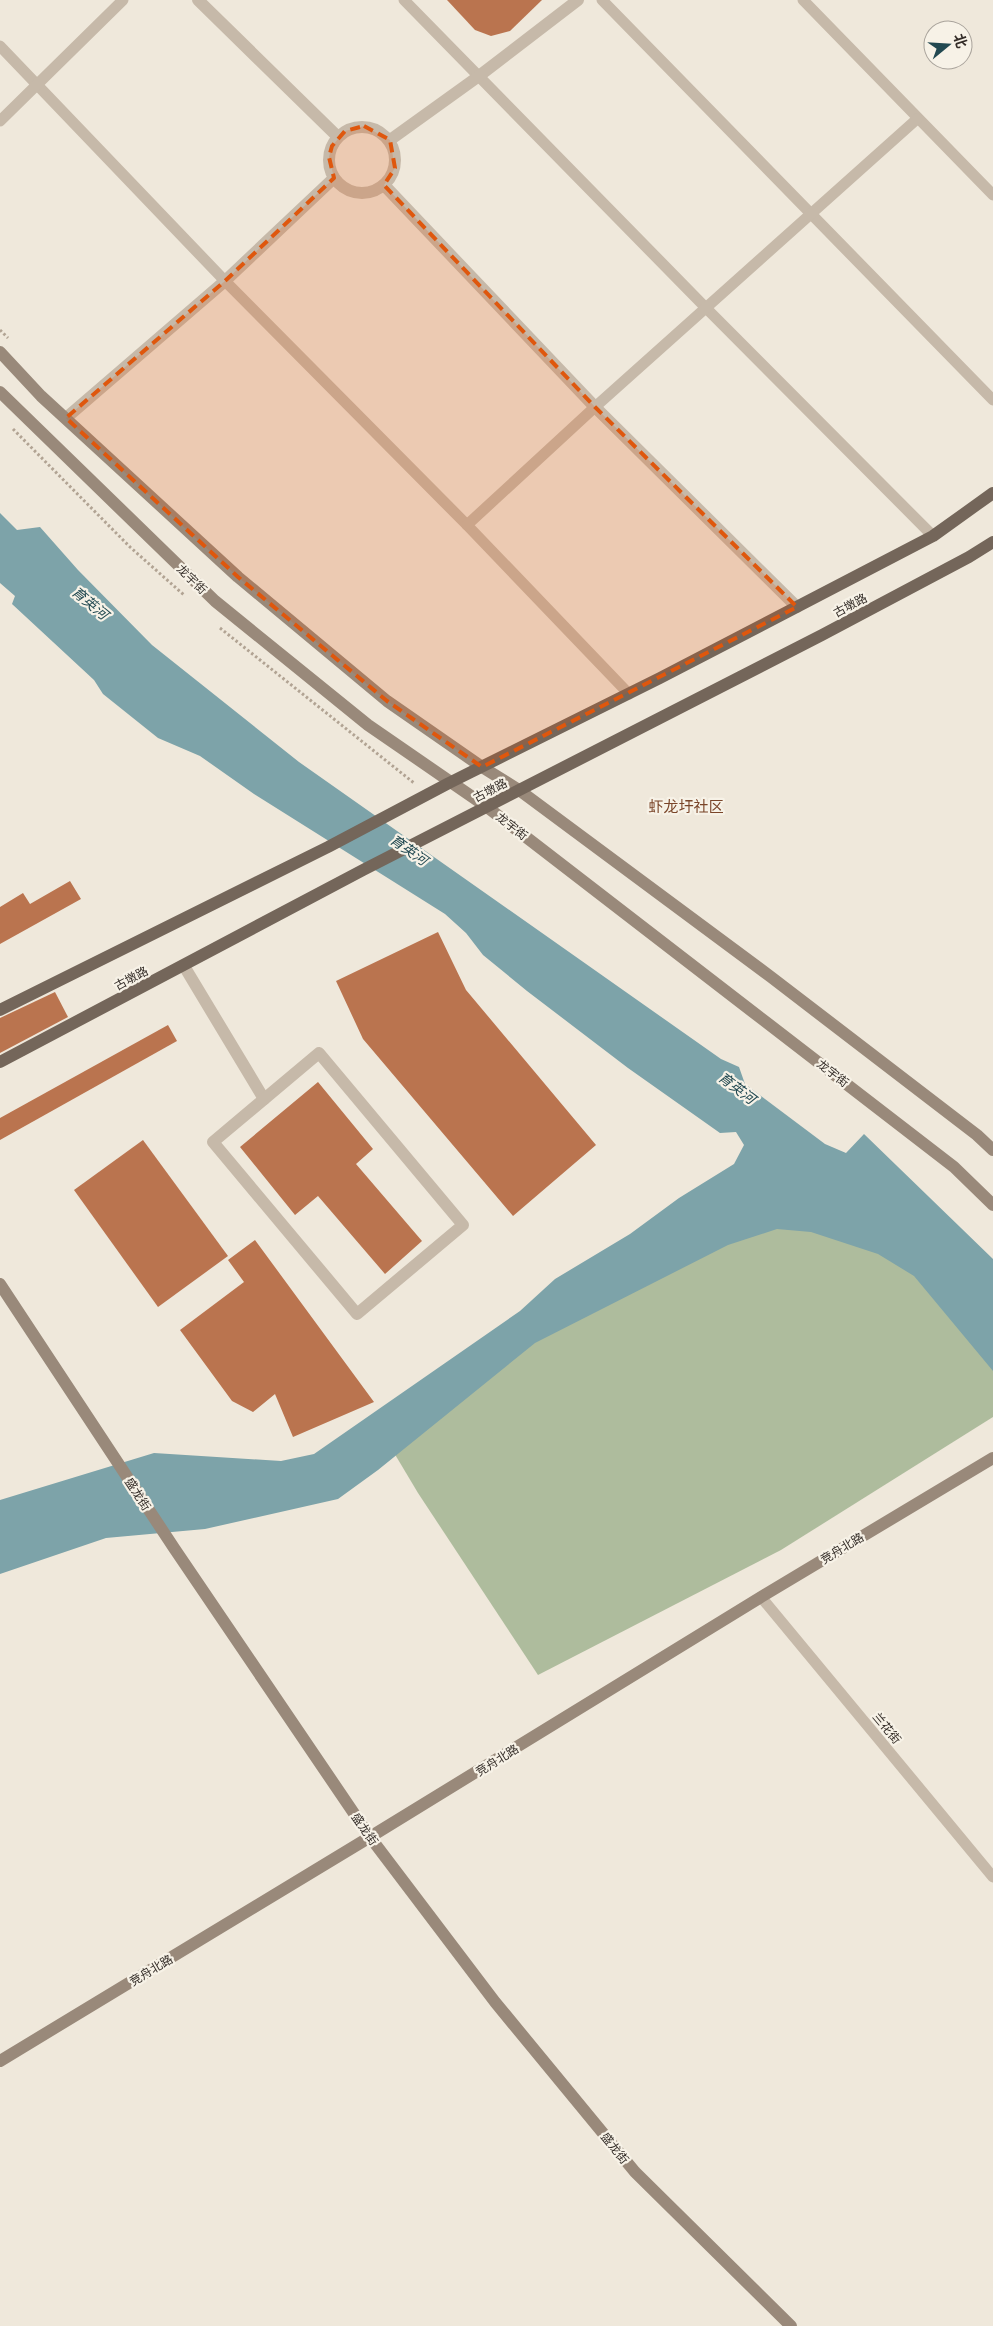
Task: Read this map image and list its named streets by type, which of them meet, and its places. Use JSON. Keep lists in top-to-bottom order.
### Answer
{
  "streets": {
    "main road": ["古墩路"],
    "street": ["龙宇街", "盛龙街", "竞舟北路"],
    "lane": ["兰花街"]
  },
  "crossings": [
    ["龙宇街", "古墩路"],
    ["盛龙街", "竞舟北路"],
    ["竞舟北路", "兰花街"]
  ],
  "districts": ["虾龙圩社区"],
  "water": ["育英河"],
  "north": "right"
}
